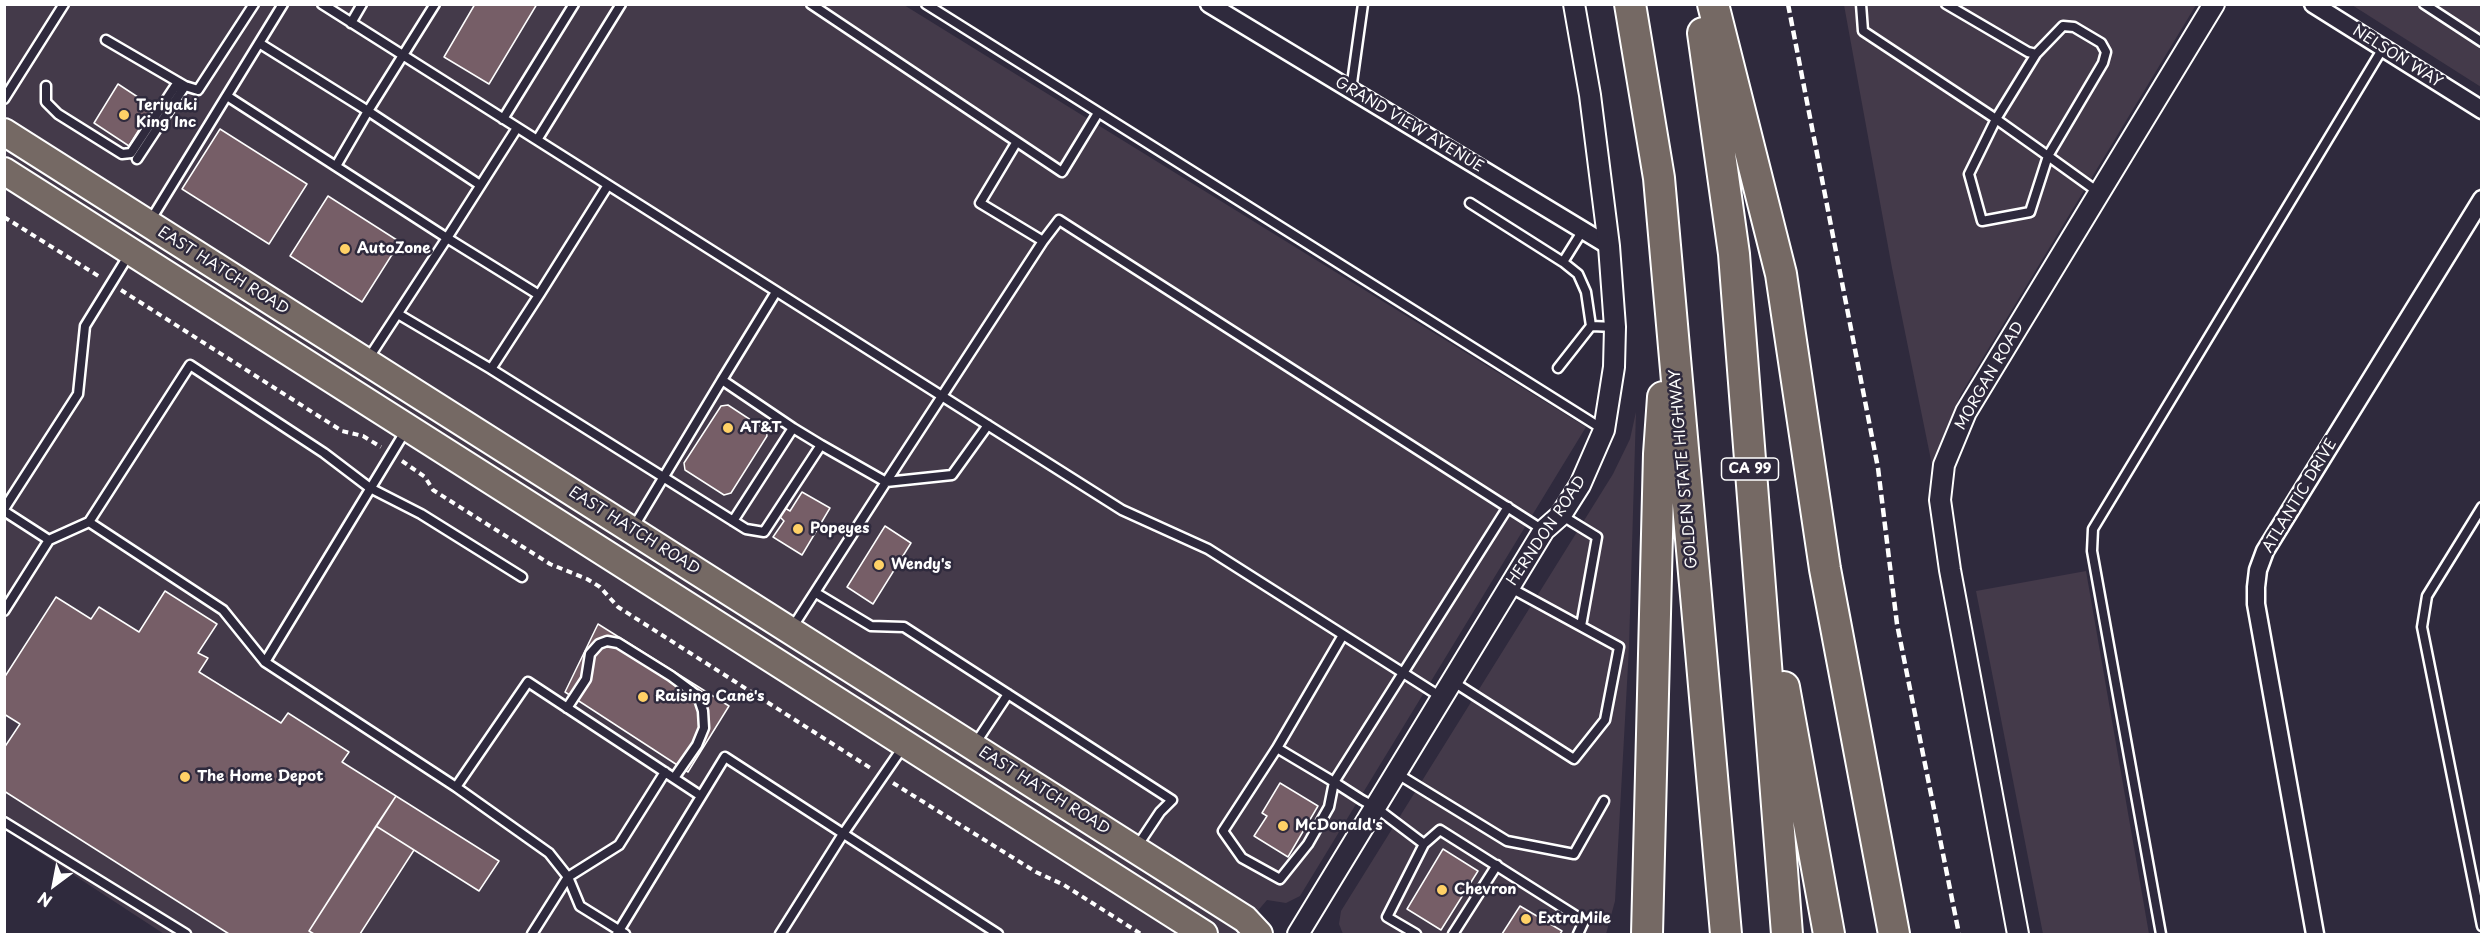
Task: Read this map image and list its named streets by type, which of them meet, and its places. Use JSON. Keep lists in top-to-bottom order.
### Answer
{
  "streets": {
    "highway": ["GOLDEN STATE HIGHWAY", "CA 99"],
    "main road": ["EAST HATCH ROAD"],
    "street": [
      "NELSON WAY",
      "GRAND VIEW AVENUE",
      "MORGAN ROAD",
      "ATLANTIC DRIVE",
      "HERNDON ROAD"
    ]
  },
  "crossings": [
    ["GRAND VIEW AVENUE", "HERNDON ROAD"]
  ],
  "places": [
    "Teriyaki King Inc",
    "AutoZone",
    "AT&T",
    "Popeyes",
    "Wendy's",
    "Raising Cane's",
    "The Home Depot",
    "McDonald's",
    "Chevron",
    "ExtraMile"
  ],
  "north": "bottom left"
}
